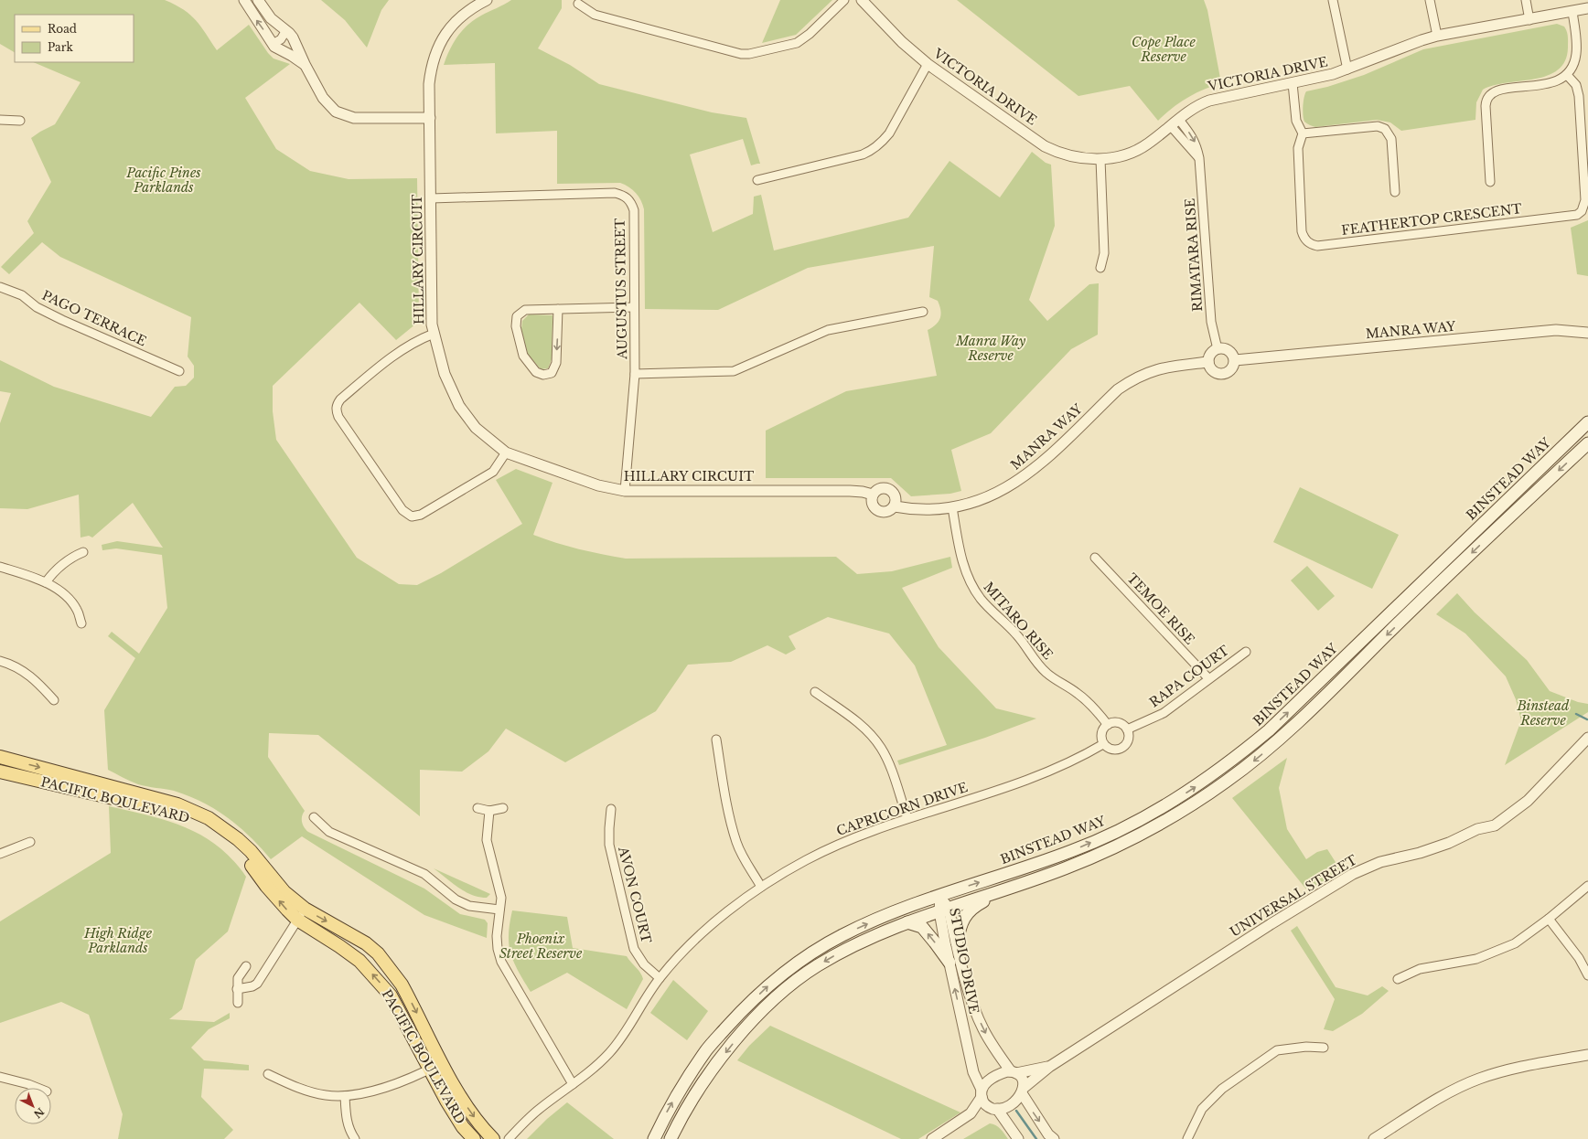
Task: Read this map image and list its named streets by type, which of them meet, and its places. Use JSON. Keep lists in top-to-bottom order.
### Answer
{
  "streets": {
    "main road": ["BINSTEAD WAY", "PACIFIC BOULEVARD"],
    "street": [
      "VICTORIA DRIVE",
      "FEATHERTOP CRESCENT",
      "RIMATARA RISE",
      "HILLARY CIRCUIT",
      "AUGUSTUS STREET",
      "PAGO TERRACE",
      "MANRA WAY",
      "TEMOE RISE",
      "MITARO RISE",
      "RAPA COURT",
      "CAPRICORN DRIVE",
      "AVON COURT",
      "UNIVERSAL STREET",
      "STUDIO DRIVE"
    ]
  },
  "crossings": [
    ["VICTORIA DRIVE", "RIMATARA RISE"],
    ["RIMATARA RISE", "MANRA WAY"],
    ["HILLARY CIRCUIT", "AUGUSTUS STREET"],
    ["HILLARY CIRCUIT", "MANRA WAY"],
    ["MANRA WAY", "MITARO RISE"],
    ["BINSTEAD WAY", "STUDIO DRIVE"],
    ["TEMOE RISE", "RAPA COURT"],
    ["MITARO RISE", "RAPA COURT"],
    ["MITARO RISE", "CAPRICORN DRIVE"],
    ["RAPA COURT", "CAPRICORN DRIVE"],
    ["CAPRICORN DRIVE", "AVON COURT"],
    ["UNIVERSAL STREET", "STUDIO DRIVE"]
  ],
  "parks": [
    "Cope Place Reserve",
    "Pacific Pines Parklands",
    "Manra Way Reserve",
    "Binstead Reserve",
    "High Ridge Parklands",
    "Phoenix Street Reserve"
  ],
  "legend": ["Road", "Park"],
  "north": "bottom right"
}
